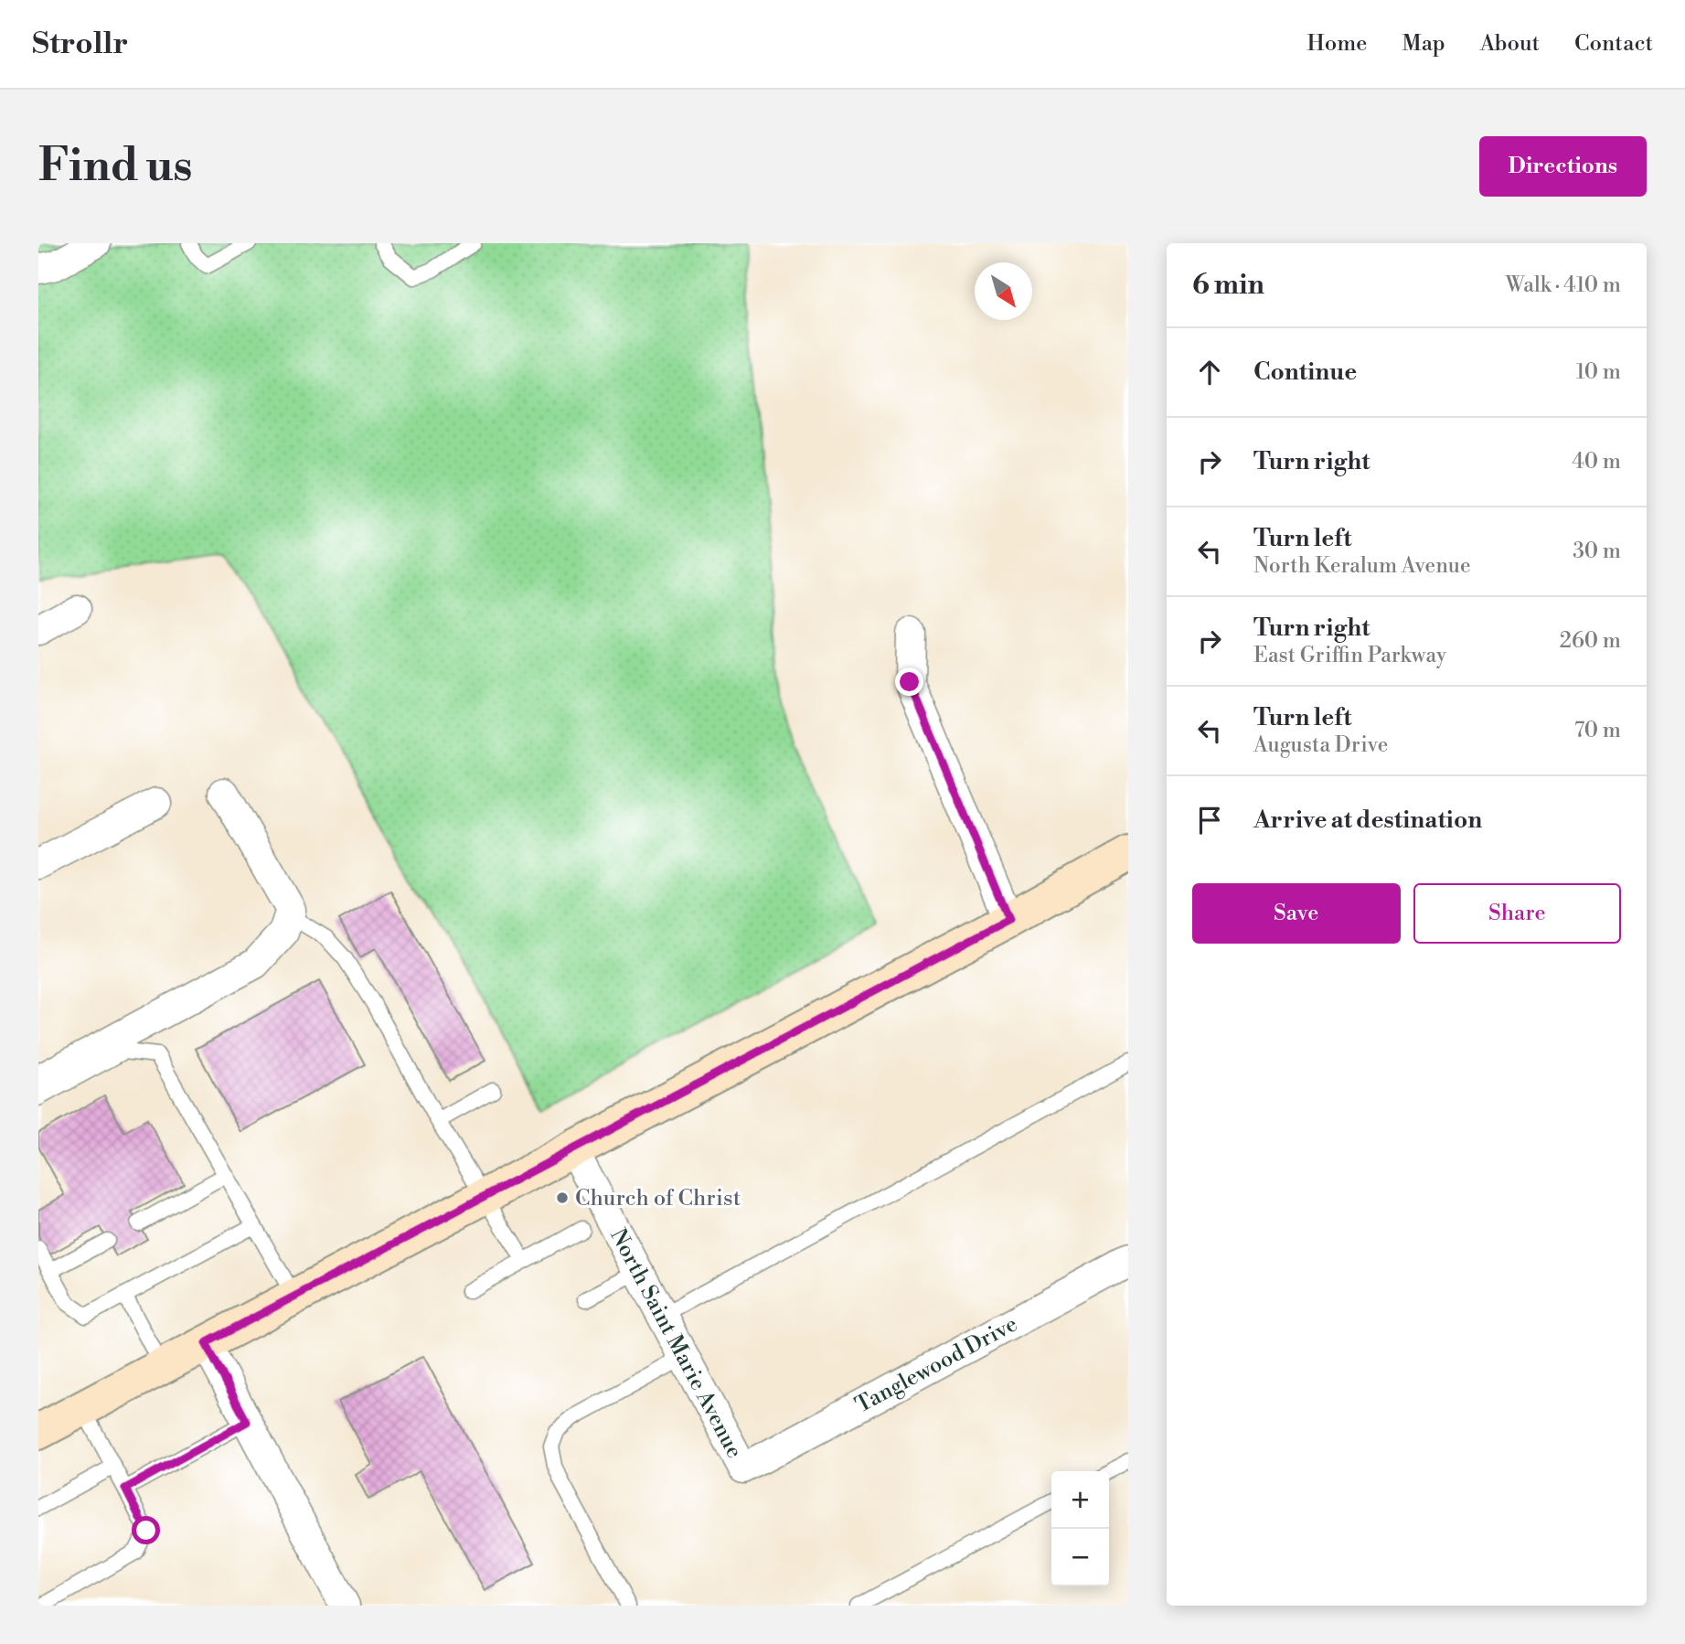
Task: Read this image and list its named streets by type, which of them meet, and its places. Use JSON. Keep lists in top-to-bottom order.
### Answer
{
  "streets": {
    "street": ["North Saint Marie Avenue", "Tanglewood Drive"]
  },
  "crossings": [
    ["North Saint Marie Avenue", "Tanglewood Drive"]
  ],
  "places": ["Church of Christ"],
  "north": "bottom right",
  "page": {
    "header": "Strollr",
    "nav": [
      "Home",
      "Map",
      "About",
      "Contact"
    ],
    "buttons": [
      "Directions",
      ["Save", "Share"]
    ],
    "title": "Find us",
    "heading": ["6 min", "Walk · 410 m"],
    "list": [
      ["Continue", "10 m"],
      ["Turn right", "40 m"],
      ["Turn left", "North Keralum Avenue", "30 m"],
      ["Turn right", "East Griffin Parkway", "260 m"],
      ["Turn left", "Augusta Drive", "70 m"],
      "Arrive at destination"
    ],
    "map_buttons": ["+", "−"]
  }
}
